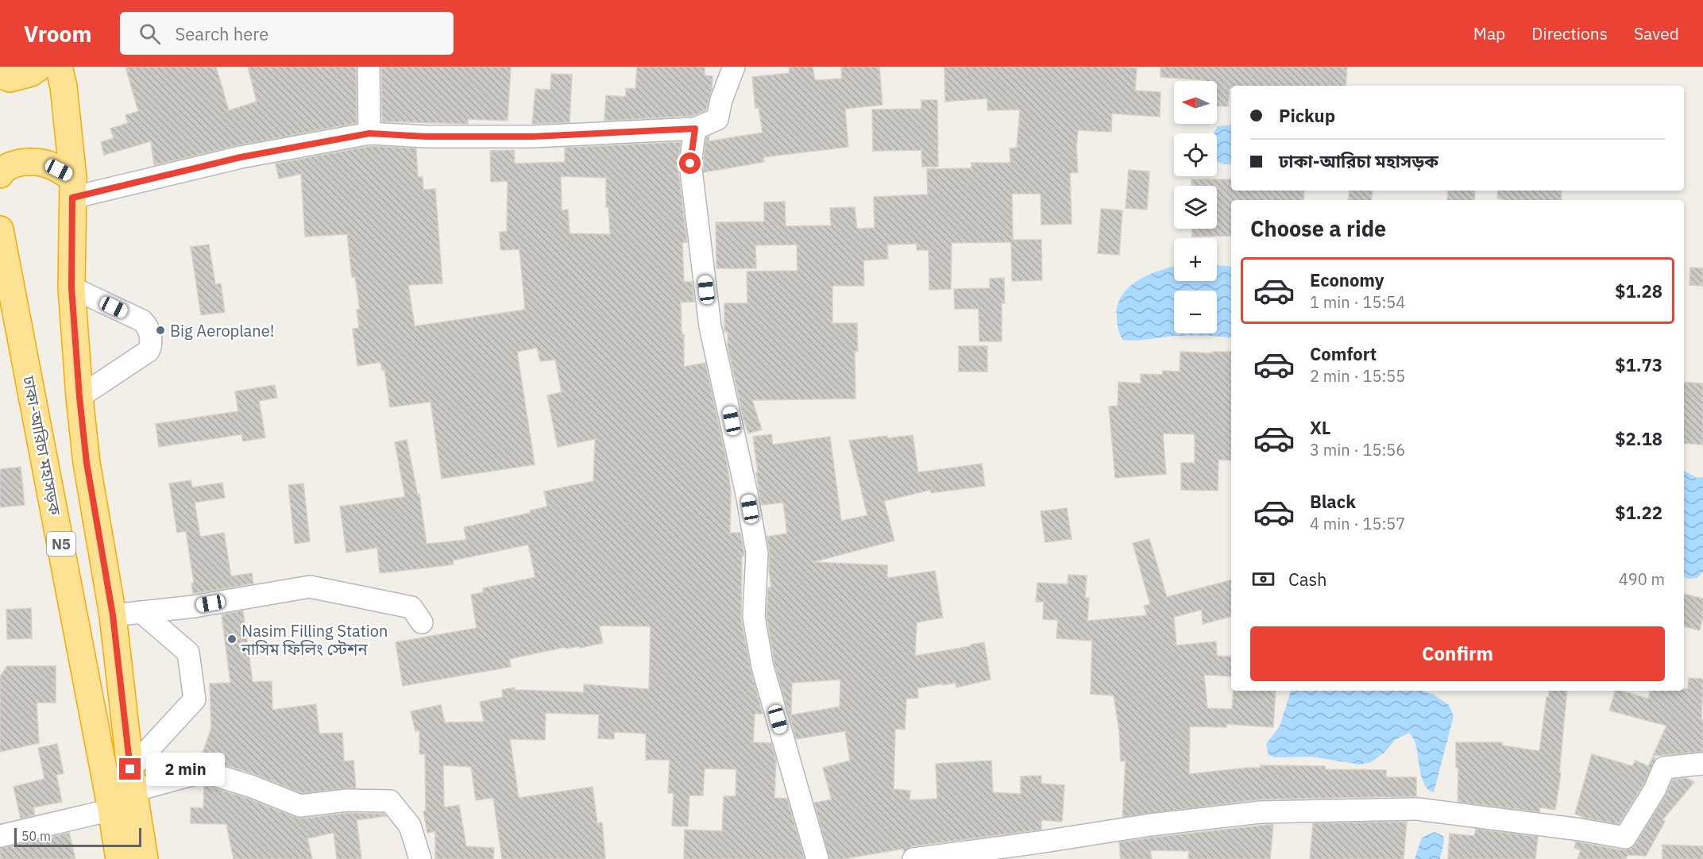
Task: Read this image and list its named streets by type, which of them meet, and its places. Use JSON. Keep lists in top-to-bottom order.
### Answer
{
  "streets": {
    "highway": ["ঢাকা-আরিচা মহাসড়ক", "N5"]
  },
  "places": ["Big Aeroplane!", "Nasim Filling Station নাসিম ফিলিং স্টেশন"],
  "scale_bar": "50 m",
  "north": "left",
  "page": {
    "header": "Vroom",
    "search": "Search here",
    "nav": ["Map", "Directions", "Saved"],
    "map_buttons": ["+", "−"],
    "banner": ["Pickup", "ঢাকা-আরিচা মহাসড়ক"],
    "heading": "Choose a ride",
    "list": [
      {
        "name": "Economy",
        "note": "1 min · 15:54",
        "value": "$1.28"
      },
      {
        "name": "Comfort",
        "note": "2 min · 15:55",
        "value": "$1.73"
      },
      {
        "name": "XL",
        "note": "3 min · 15:56",
        "value": "$2.18"
      },
      {
        "name": "Black",
        "note": "4 min · 15:57",
        "value": "$1.22"
      }
    ],
    "pay": ["Cash", "490 m"],
    "buttons": "Confirm",
    "bubble": "2 min",
    "scale": "50 m"
  }
}
